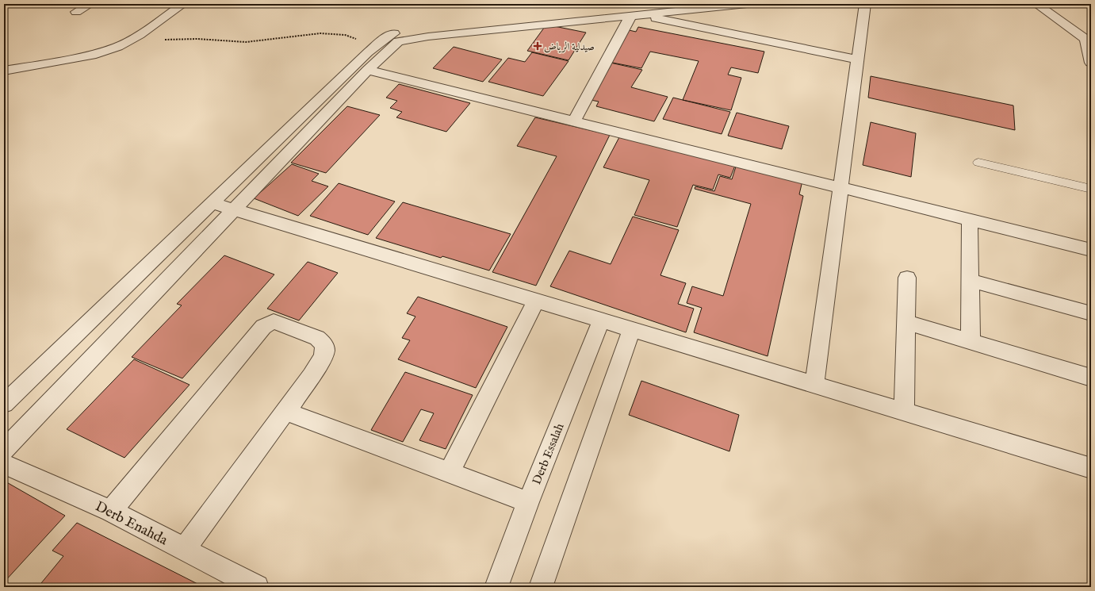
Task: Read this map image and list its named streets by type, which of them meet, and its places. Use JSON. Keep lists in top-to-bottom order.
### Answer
{
  "streets": {
    "street": ["Derb Essalah", "Derb Enahda"]
  },
  "places": {
    "health": ["صيدلية الرياض"]
  }
}
